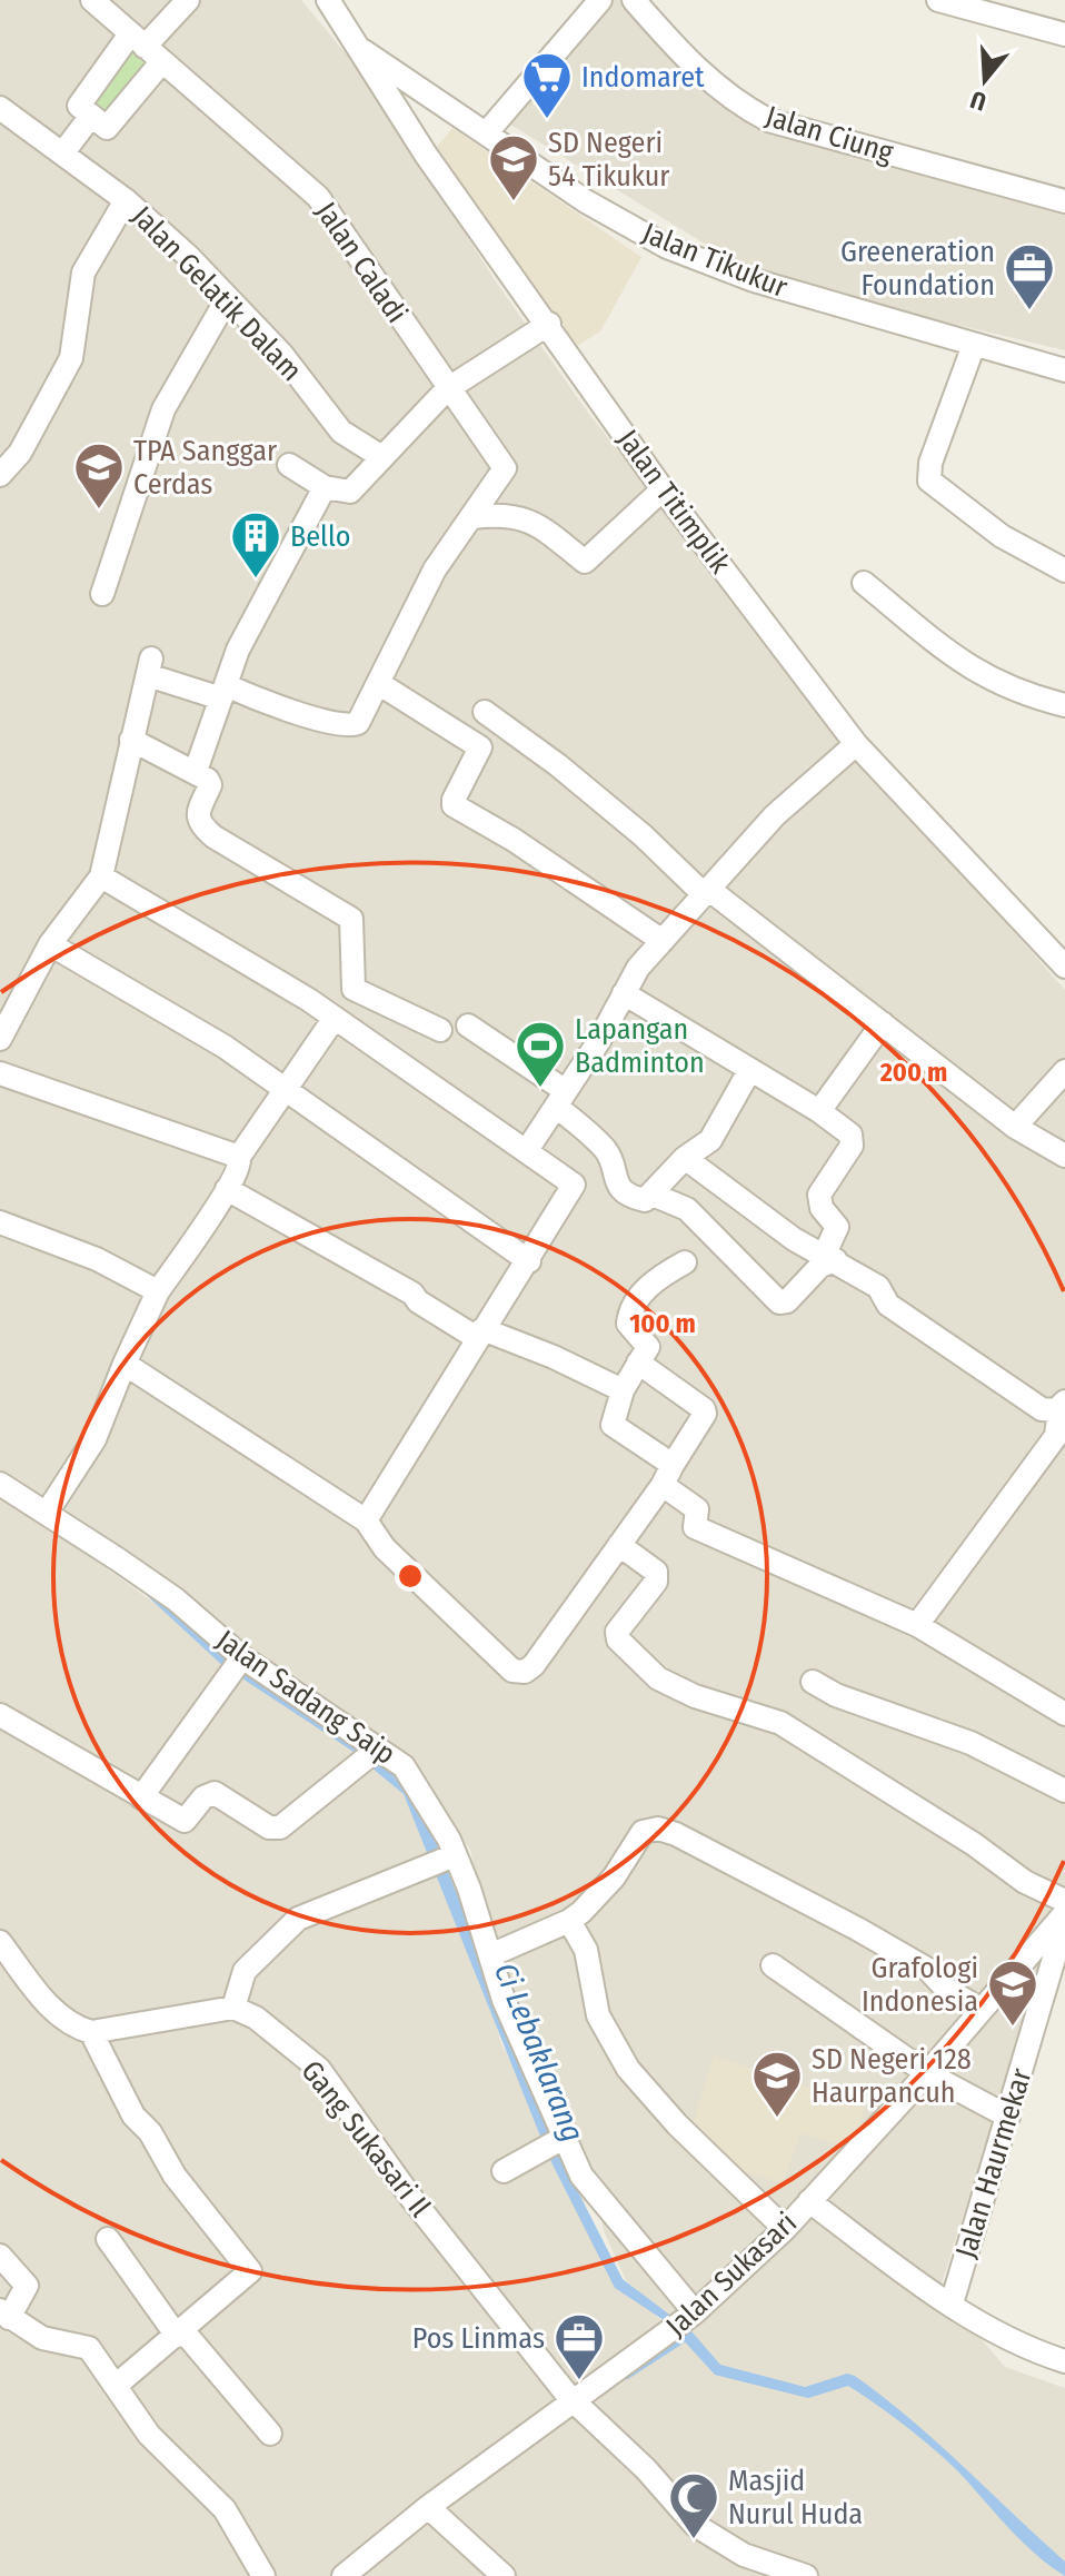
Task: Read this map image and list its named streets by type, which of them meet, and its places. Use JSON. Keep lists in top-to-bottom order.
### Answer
{
  "streets": {
    "street": [
      "Jalan Ciung",
      "Jalan Tikukur",
      "Jalan Caladi",
      "Jalan Gelatik Dalam",
      "Jalan Titimplik",
      "Jalan Sadang Saip",
      "Gang Sukasari Il",
      "Jalan Haurmekar",
      "Jalan Sukasari"
    ]
  },
  "crossings": [
    ["Jalan Tikukur", "Jalan Titimplik"],
    ["Jalan Sadang Saip", "Jalan Sukasari"],
    ["Gang Sukasari Il", "Jalan Sukasari"]
  ],
  "water": ["Ci Lebaklarang"],
  "places": {
    "supermarket": ["Indomaret"],
    "school or university": [
      "SD Negeri 54 Tikukur",
      "TPA Sanggar Cerdas",
      "Grafologi Indonesia",
      "SD Negeri 128 Haurpancuh"
    ],
    "office": ["Greeneration Foundation", "Pos Linmas"],
    "building": ["Bello"],
    "sports": ["Lapangan Badminton"],
    "mosque": ["Masjid Nurul Huda"]
  },
  "north": "bottom",
  "rings": ["200 m", "100 m"]
}
